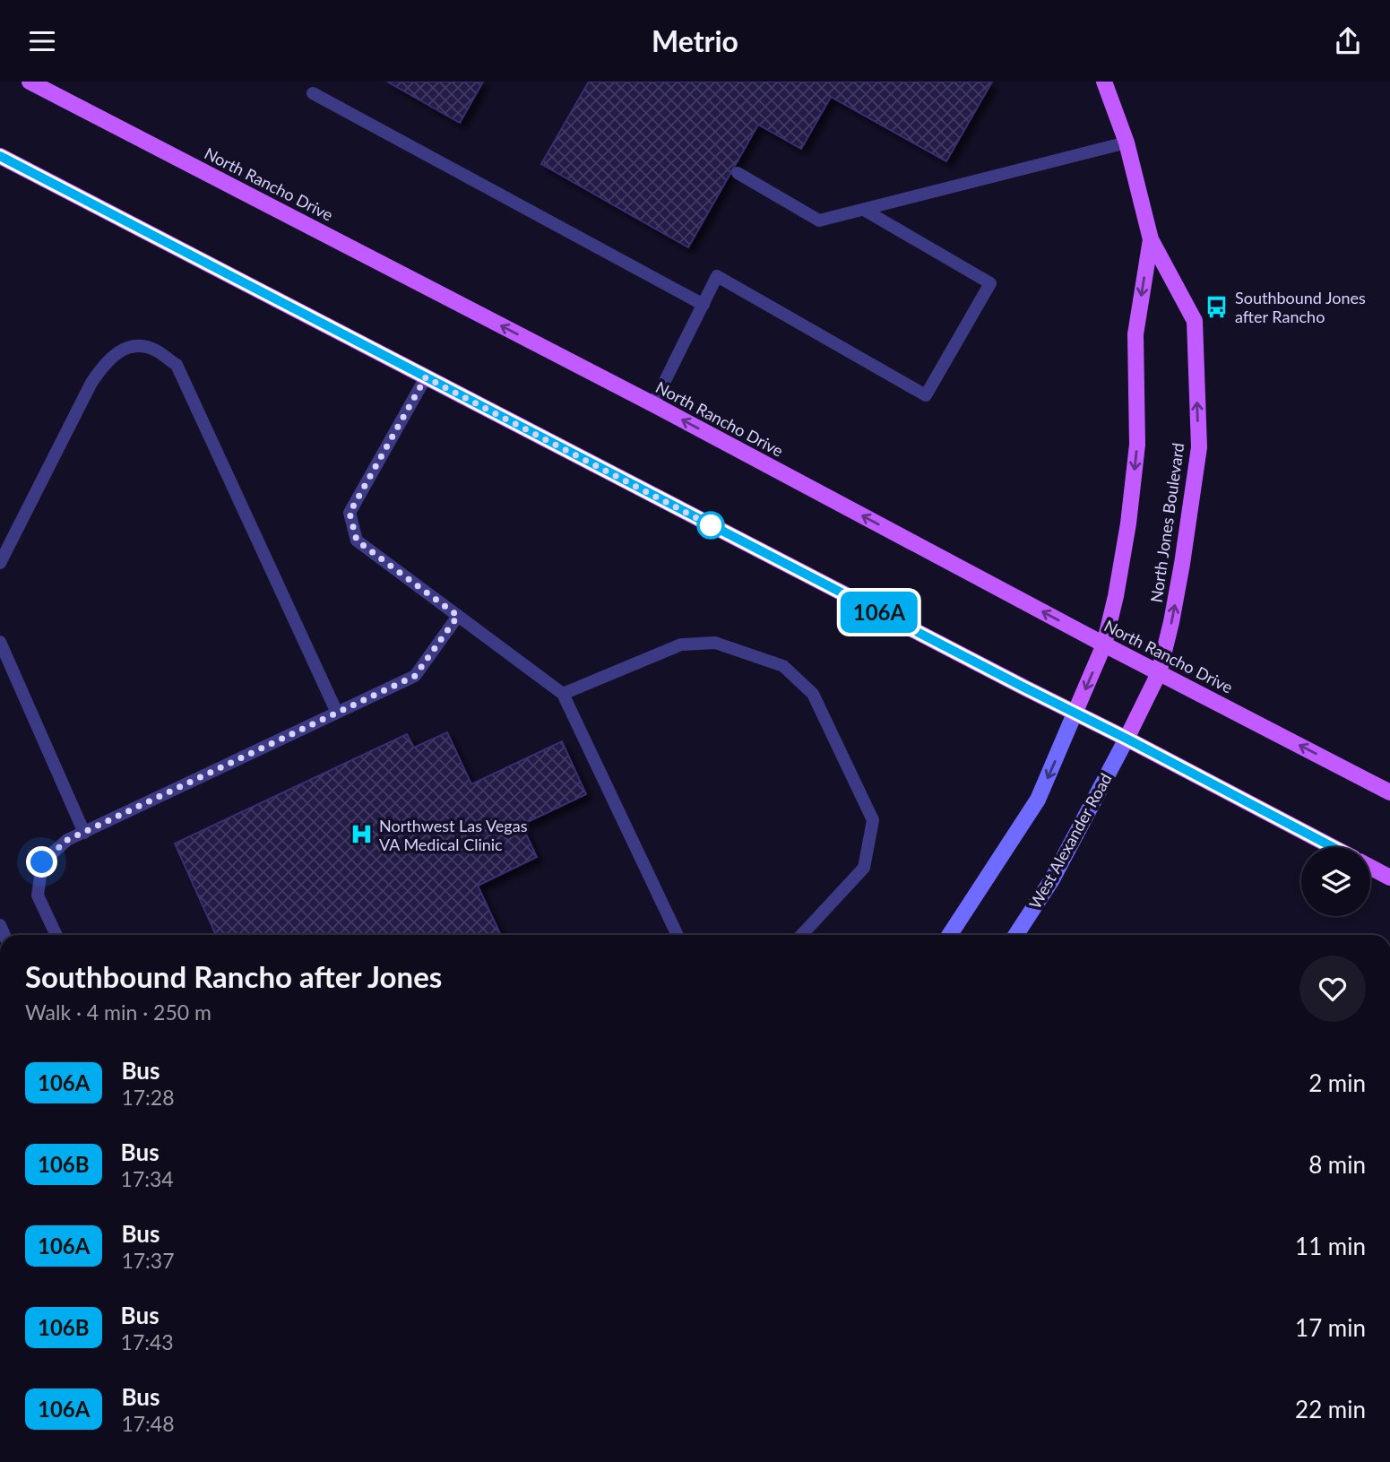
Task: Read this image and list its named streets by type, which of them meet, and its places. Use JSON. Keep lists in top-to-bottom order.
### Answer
{
  "streets": {
    "main road": ["North Rancho Drive", "North Jones Boulevard", "West Alexander Road"]
  },
  "crossings": [
    ["North Rancho Drive", "North Jones Boulevard"],
    ["North Jones Boulevard", "West Alexander Road"]
  ],
  "places": {
    "bus stop": ["Southbound Jones after Rancho"],
    "hospital": ["Northwest Las Vegas VA Medical Clinic"]
  },
  "lines": ["bus line 106A"],
  "page": {
    "header": "Metrio",
    "on_map": "106A",
    "heading": ["Southbound Rancho after Jones", "Walk · 4 min · 250 m"],
    "list": [
      {
        "mark": "106A",
        "name": "Bus",
        "note": "17:28",
        "value": "2 min"
      },
      {
        "mark": "106B",
        "name": "Bus",
        "note": "17:34",
        "value": "8 min"
      },
      {
        "mark": "106A",
        "name": "Bus",
        "note": "17:37",
        "value": "11 min"
      },
      {
        "mark": "106B",
        "name": "Bus",
        "note": "17:43",
        "value": "17 min"
      },
      {
        "mark": "106A",
        "name": "Bus",
        "note": "17:48",
        "value": "22 min"
      }
    ]
  }
}
